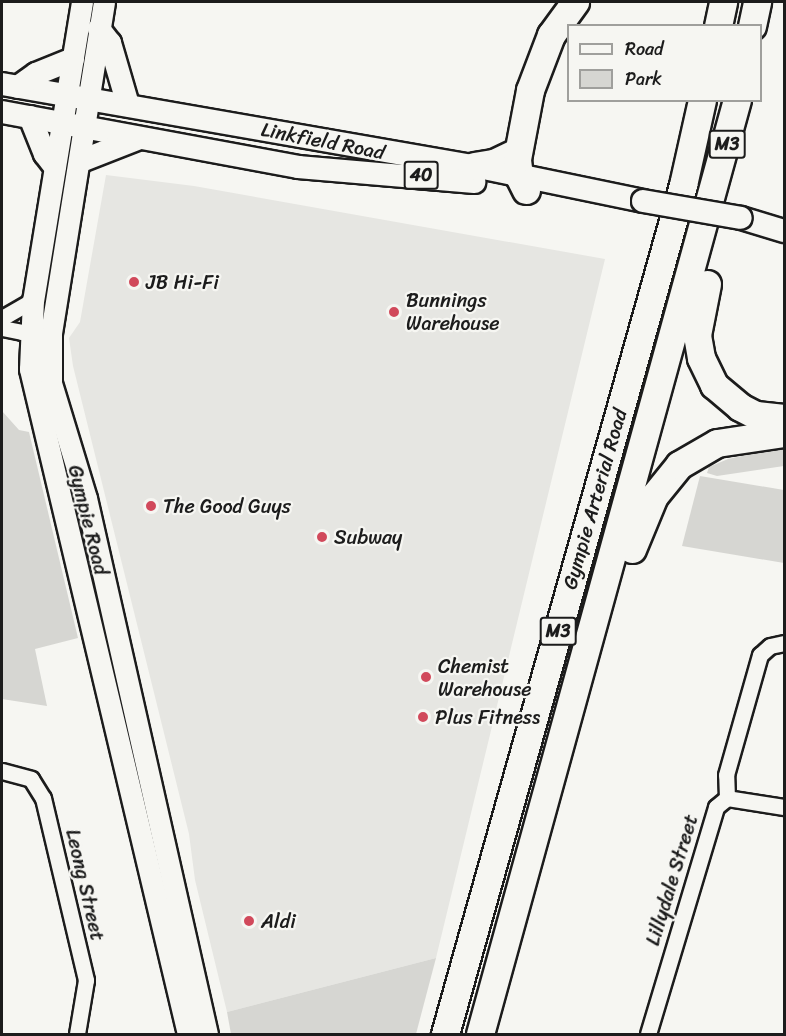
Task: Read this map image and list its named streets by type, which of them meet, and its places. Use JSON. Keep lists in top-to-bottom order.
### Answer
{
  "streets": {
    "highway": ["M3", "Gympie Arterial Road"],
    "main road": ["Linkfield Road", "40", "Gympie Road"],
    "street": ["Lillydale Street", "Leong Street"]
  },
  "crossings": [
    ["Linkfield Road", "Gympie Road"]
  ],
  "places": [
    "JB Hi-Fi",
    "Bunnings Warehouse",
    "The Good Guys",
    "Subway",
    "Chemist Warehouse",
    "Plus Fitness",
    "Aldi"
  ],
  "legend": ["Road", "Park"]
}
